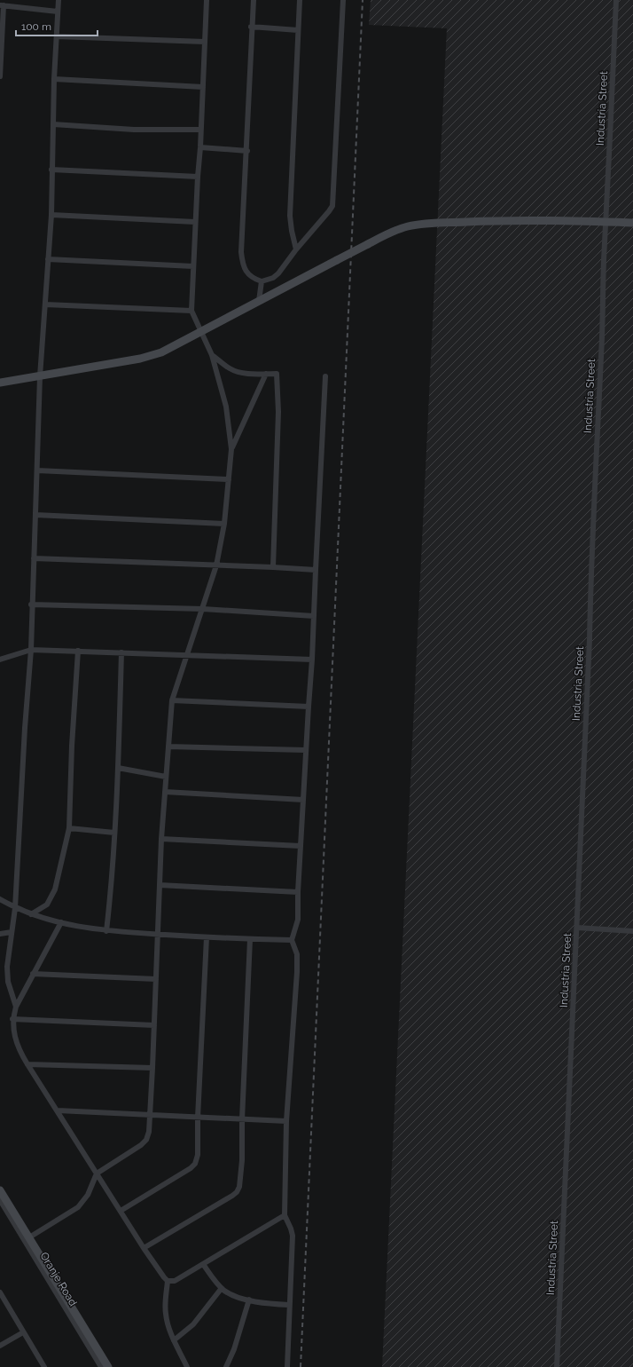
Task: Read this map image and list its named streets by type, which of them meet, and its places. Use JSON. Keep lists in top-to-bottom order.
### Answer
{
  "streets": {
    "street": ["Industria Street", "Oranje Road"]
  },
  "scale_bar": "100 m"
}
